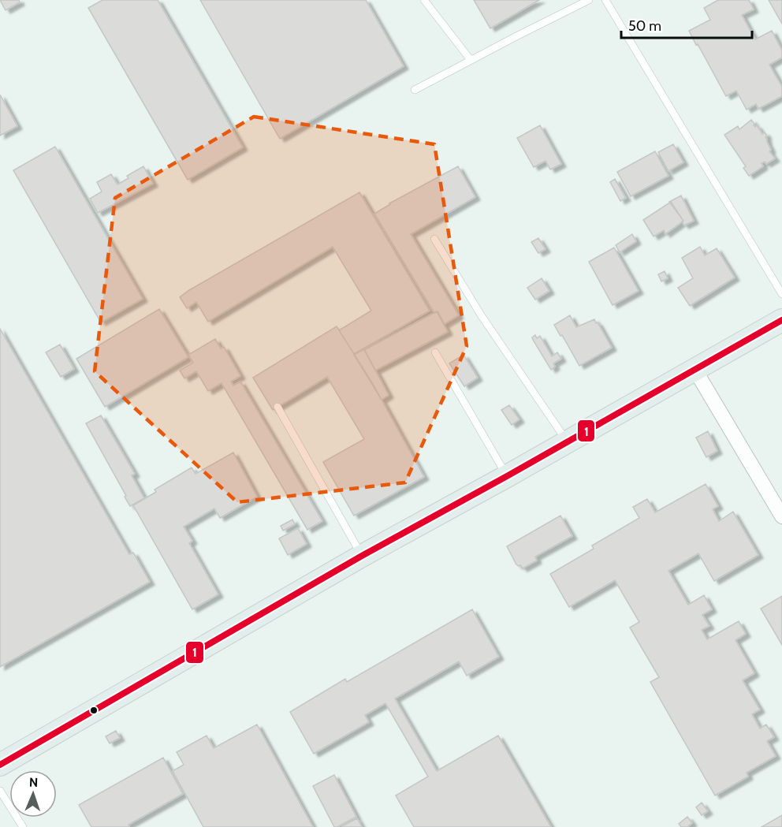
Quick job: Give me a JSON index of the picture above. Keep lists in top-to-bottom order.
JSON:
{
  "lines": ["transit line 1"],
  "scale_bar": "50 m",
  "north": "top"
}
